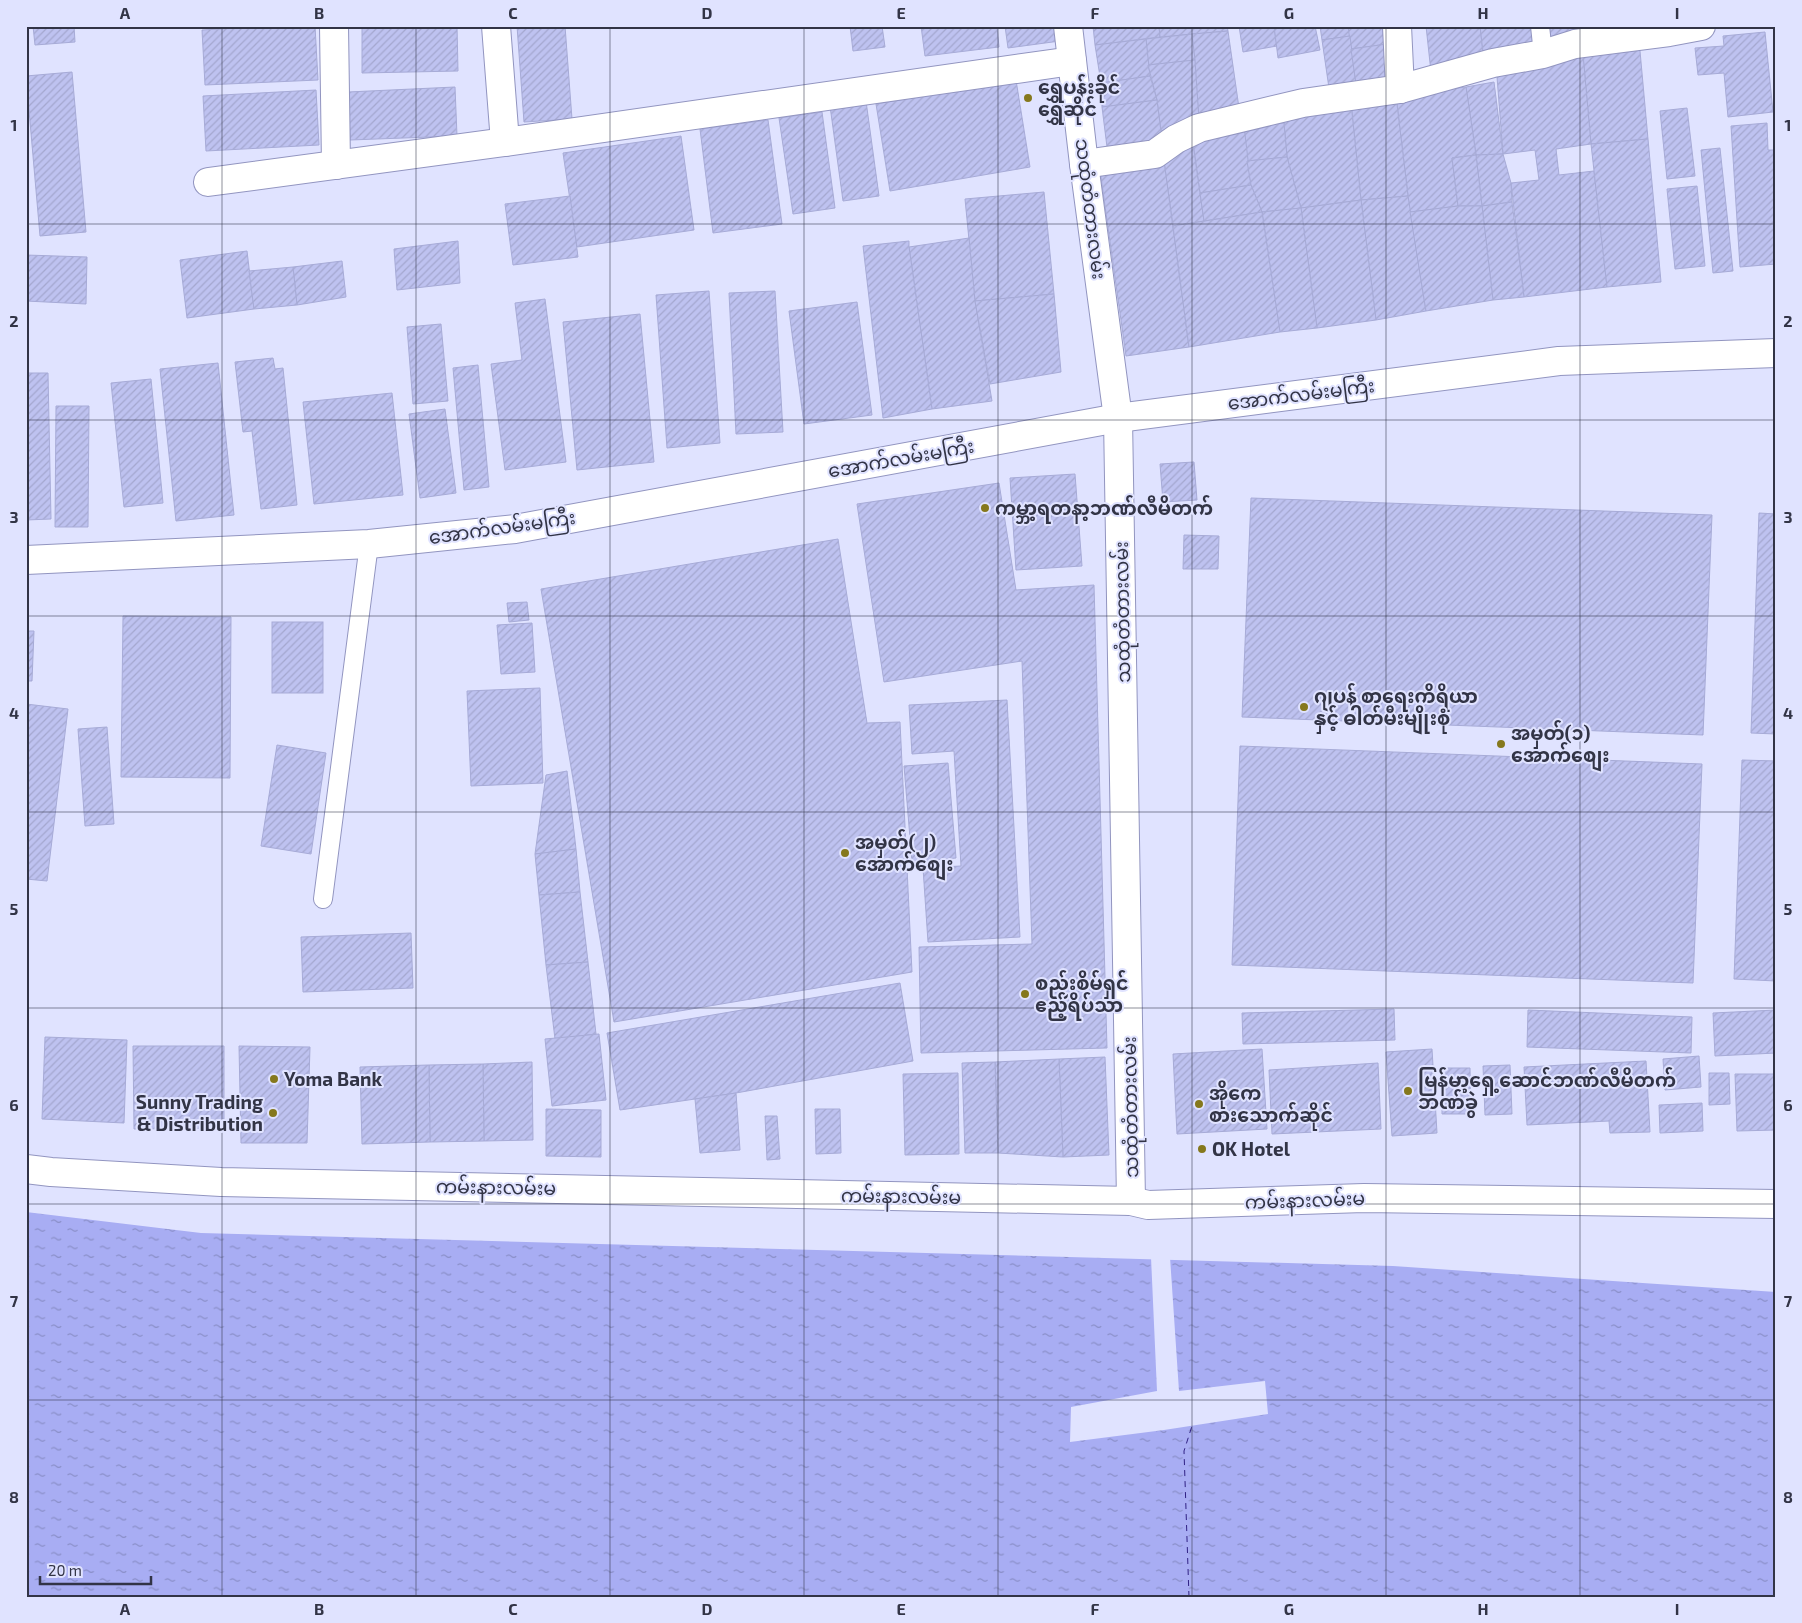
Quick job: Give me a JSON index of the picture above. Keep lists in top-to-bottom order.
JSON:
{
  "streets": {
    "main road": ["သထုံတံတားလမ်း", "အောက်လမ်းမကြီး", "ကမ်းနားလမ်းမ"]
  },
  "crossings": [
    ["သထုံတံတားလမ်း", "အောက်လမ်းမကြီး"],
    ["သထုံတံတားလမ်း", "ကမ်းနားလမ်းမ"]
  ],
  "places": [
    "ရွှေပန်းခိုင် ရွှေဆိုင်",
    "ကမ္ဘာ့ရတနာ့ဘဏ်လီမိတက်",
    "ဂျပန် စာရေးကိရိယာ နှင့် ဓါတ်မီးမျိုးစုံ",
    "အမှတ်(၁) အောက်စျေး",
    "အမှတ်(၂) အောက်စျေး",
    "စည်းစိမ်ရှင် ဧည့်ရိပ်သာ",
    "Yoma Bank",
    "မြန်မာ့ရှေ့ဆောင်ဘဏ်လီမိတက် ဘဏ်ခွဲ",
    "အိုကေ စားသောက်ဆိုင်",
    "Sunny Trading & Distribution",
    "OK Hotel"
  ],
  "scale_bar": "20 m",
  "grid": {
    "columns": [
      "A",
      "B",
      "C",
      "D",
      "E",
      "F",
      "G",
      "H",
      "I"
    ],
    "rows": [
      "1",
      "2",
      "3",
      "4",
      "5",
      "6",
      "7",
      "8"
    ]
  }
}
